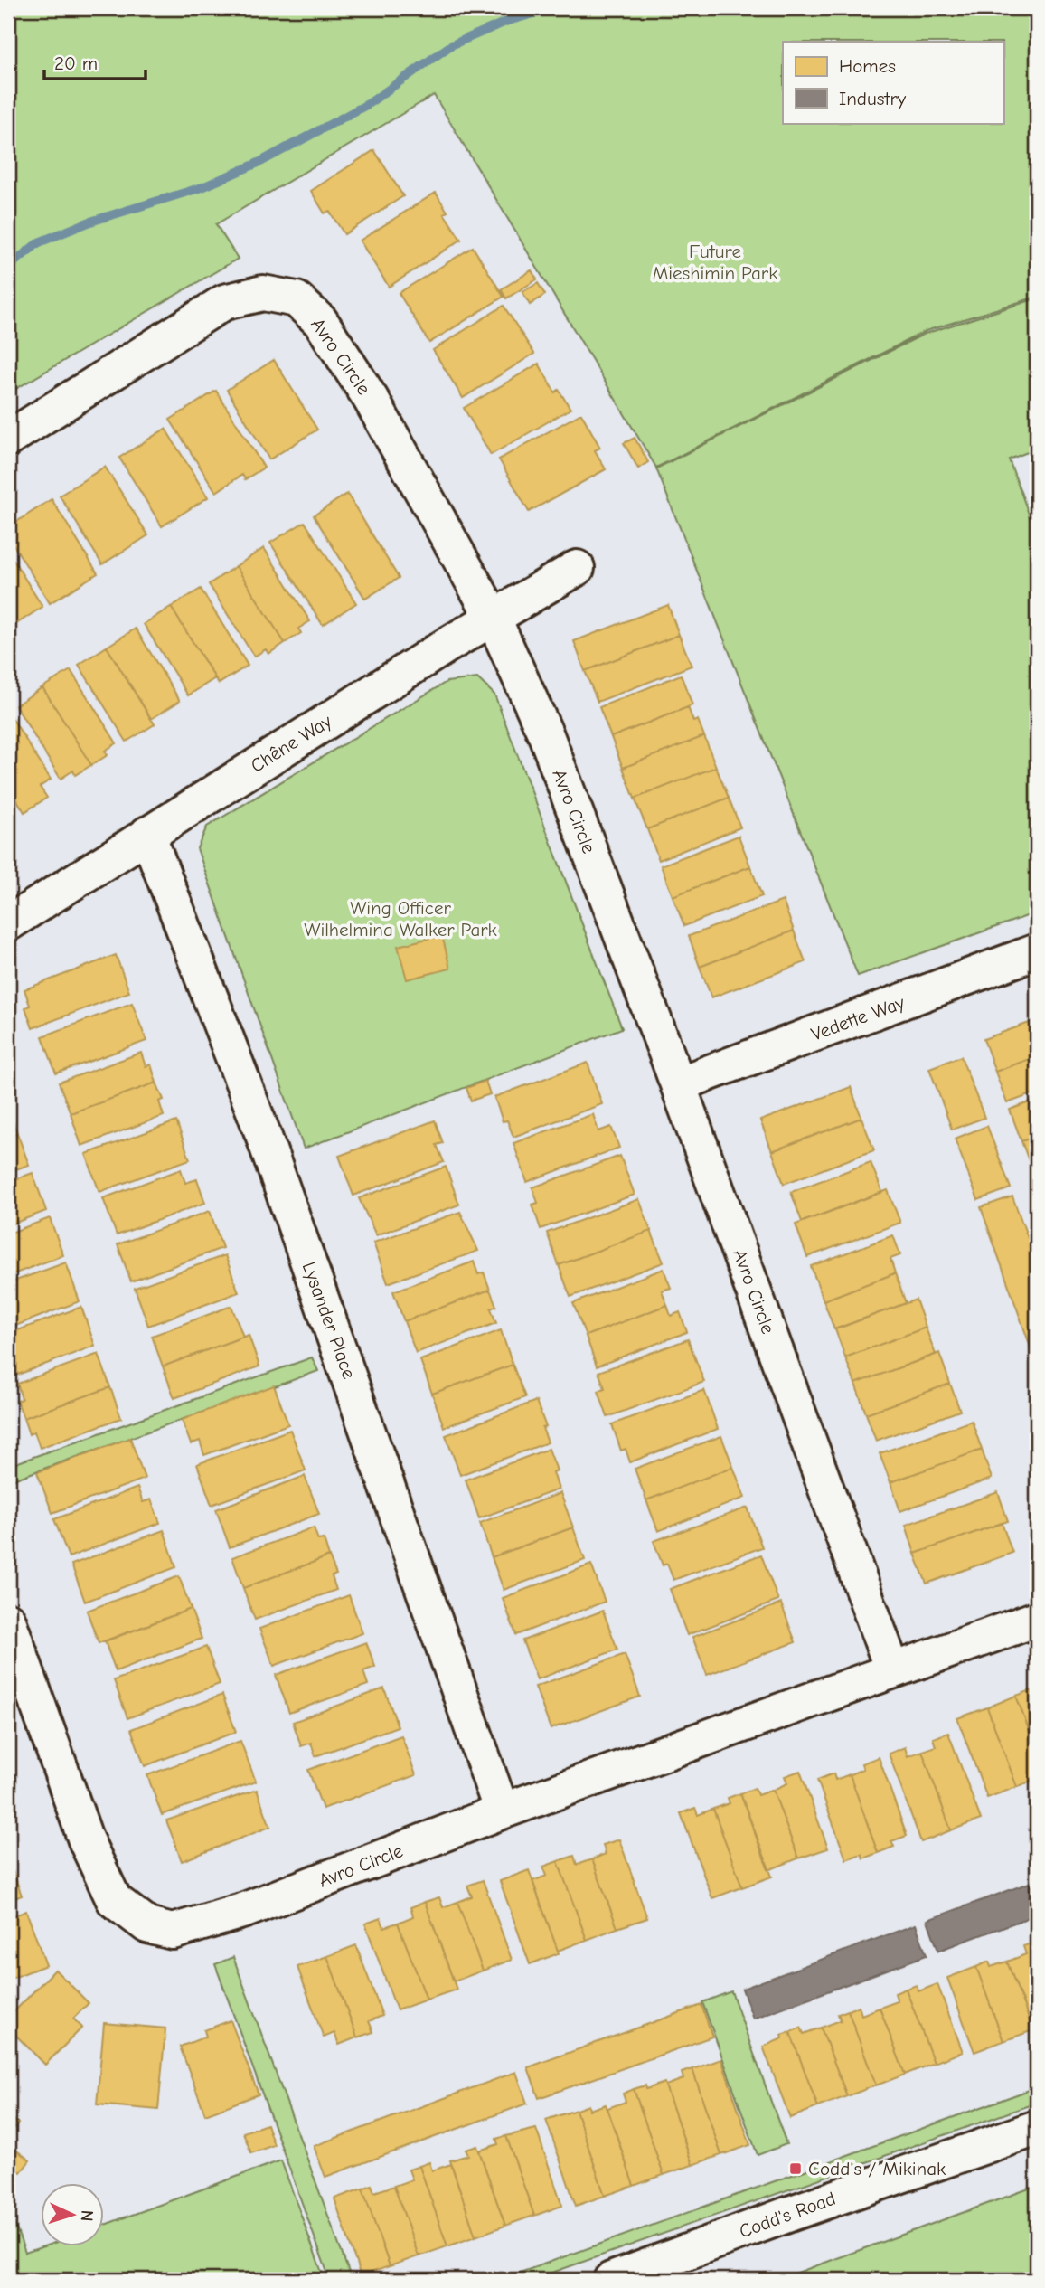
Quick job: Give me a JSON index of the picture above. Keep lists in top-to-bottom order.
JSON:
{
  "streets": {
    "street": [
      "Avro Circle",
      "Chêne Way",
      "Vedette Way",
      "Lysander Place",
      "Codd's Road"
    ]
  },
  "crossings": [
    ["Avro Circle", "Chêne Way"],
    ["Avro Circle", "Vedette Way"],
    ["Avro Circle", "Lysander Place"],
    ["Chêne Way", "Lysander Place"]
  ],
  "parks": ["Future Mieshimin Park", "Wing Officer Wilhelmina Walker Park"],
  "places": {
    "transit": ["Codd's / Mikinak"]
  },
  "legend": ["Homes", "Industry"],
  "scale_bar": "20 m",
  "north": "right"
}
